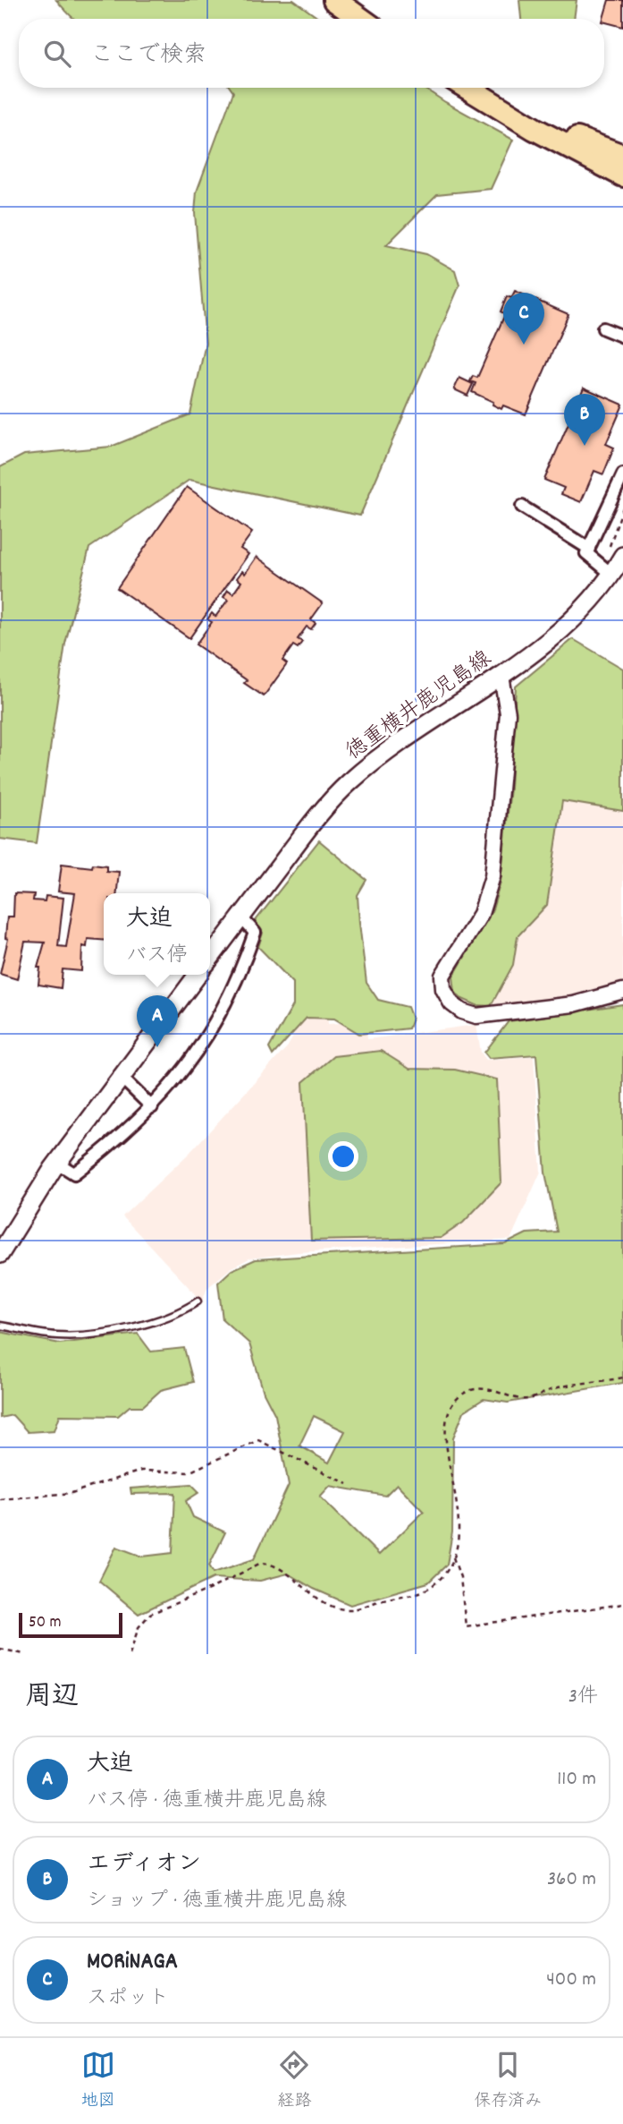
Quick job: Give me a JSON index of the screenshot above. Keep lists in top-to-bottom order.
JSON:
{
  "streets": {
    "main road": ["徳重横井鹿児島線"]
  },
  "scale_bar": "50 m",
  "page": {
    "search": "ここで検索",
    "pins": ["C", "B", "A"],
    "popup": ["大迫", "バス停"],
    "scale": "50 m",
    "heading": ["周辺", "3件"],
    "list": [
      {
        "mark": "A",
        "name": "大迫",
        "note": "バス停 · 徳重横井鹿児島線",
        "value": "110 m"
      },
      {
        "mark": "B",
        "name": "エディオン",
        "note": "ショップ · 徳重横井鹿児島線",
        "value": "360 m"
      },
      {
        "mark": "C",
        "name": "MORiNAGA",
        "note": "スポット",
        "value": "400 m"
      }
    ],
    "nav": ["地図", "経路", "保存済み"]
  }
}
